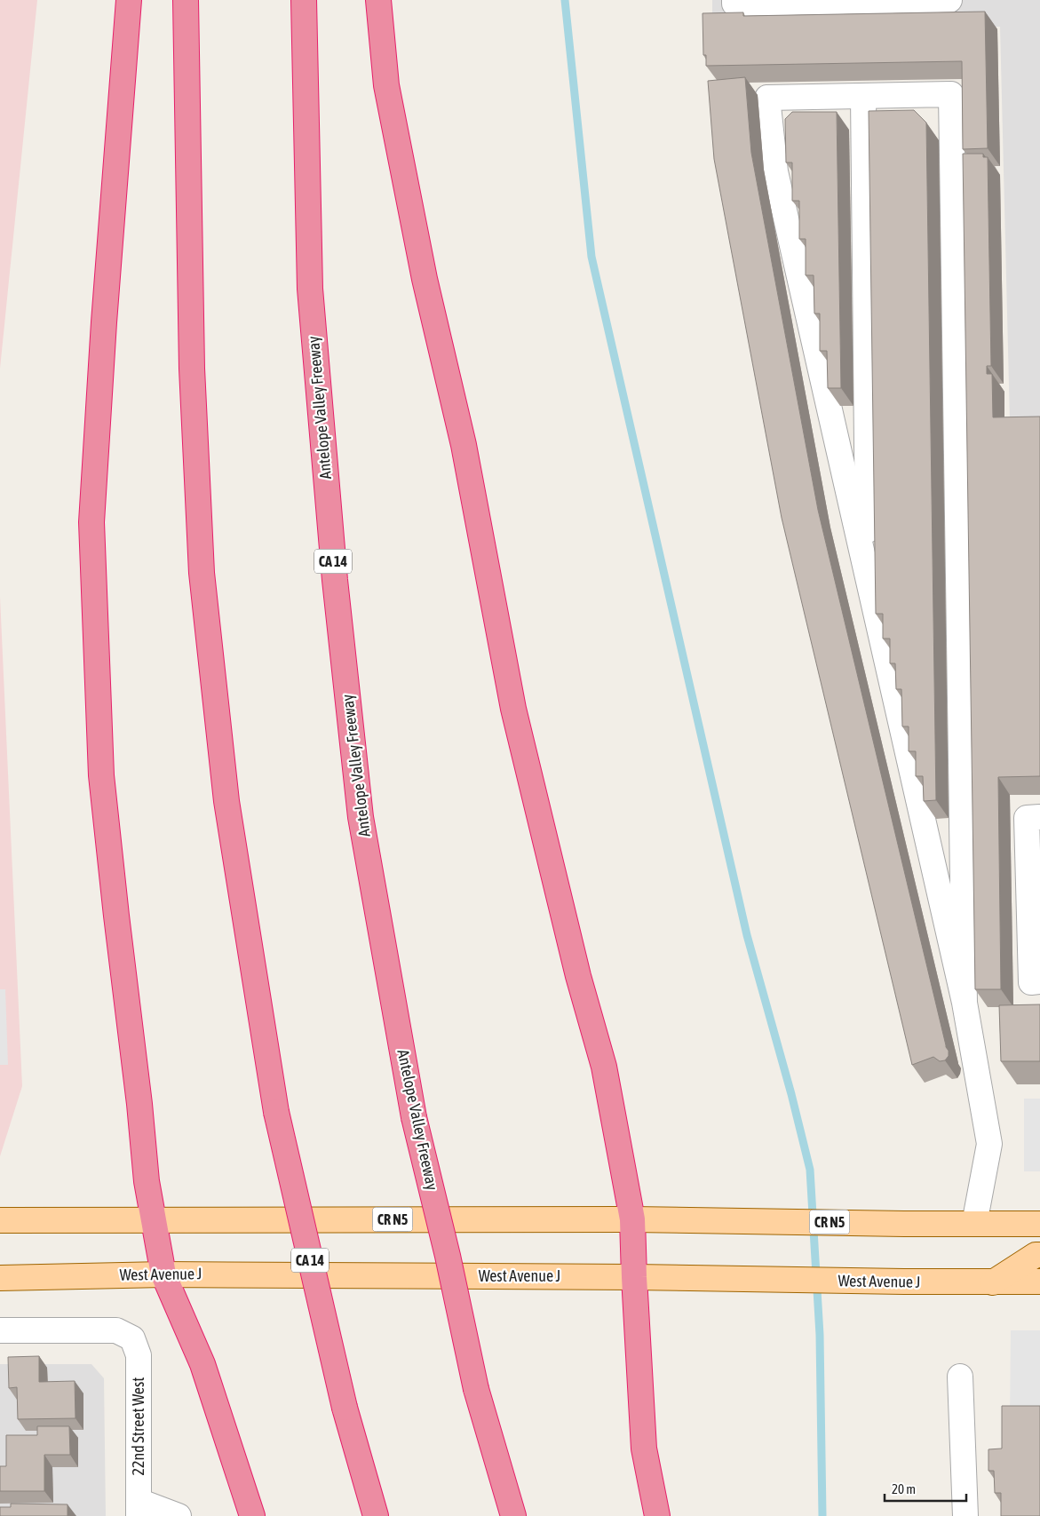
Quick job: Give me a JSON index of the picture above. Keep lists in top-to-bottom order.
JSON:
{
  "streets": {
    "highway": ["Antelope Valley Freeway", "CA 14"],
    "main road": ["CR N5", "West Avenue J"],
    "street": ["22nd Street West"]
  },
  "scale_bar": "20 m"
}
